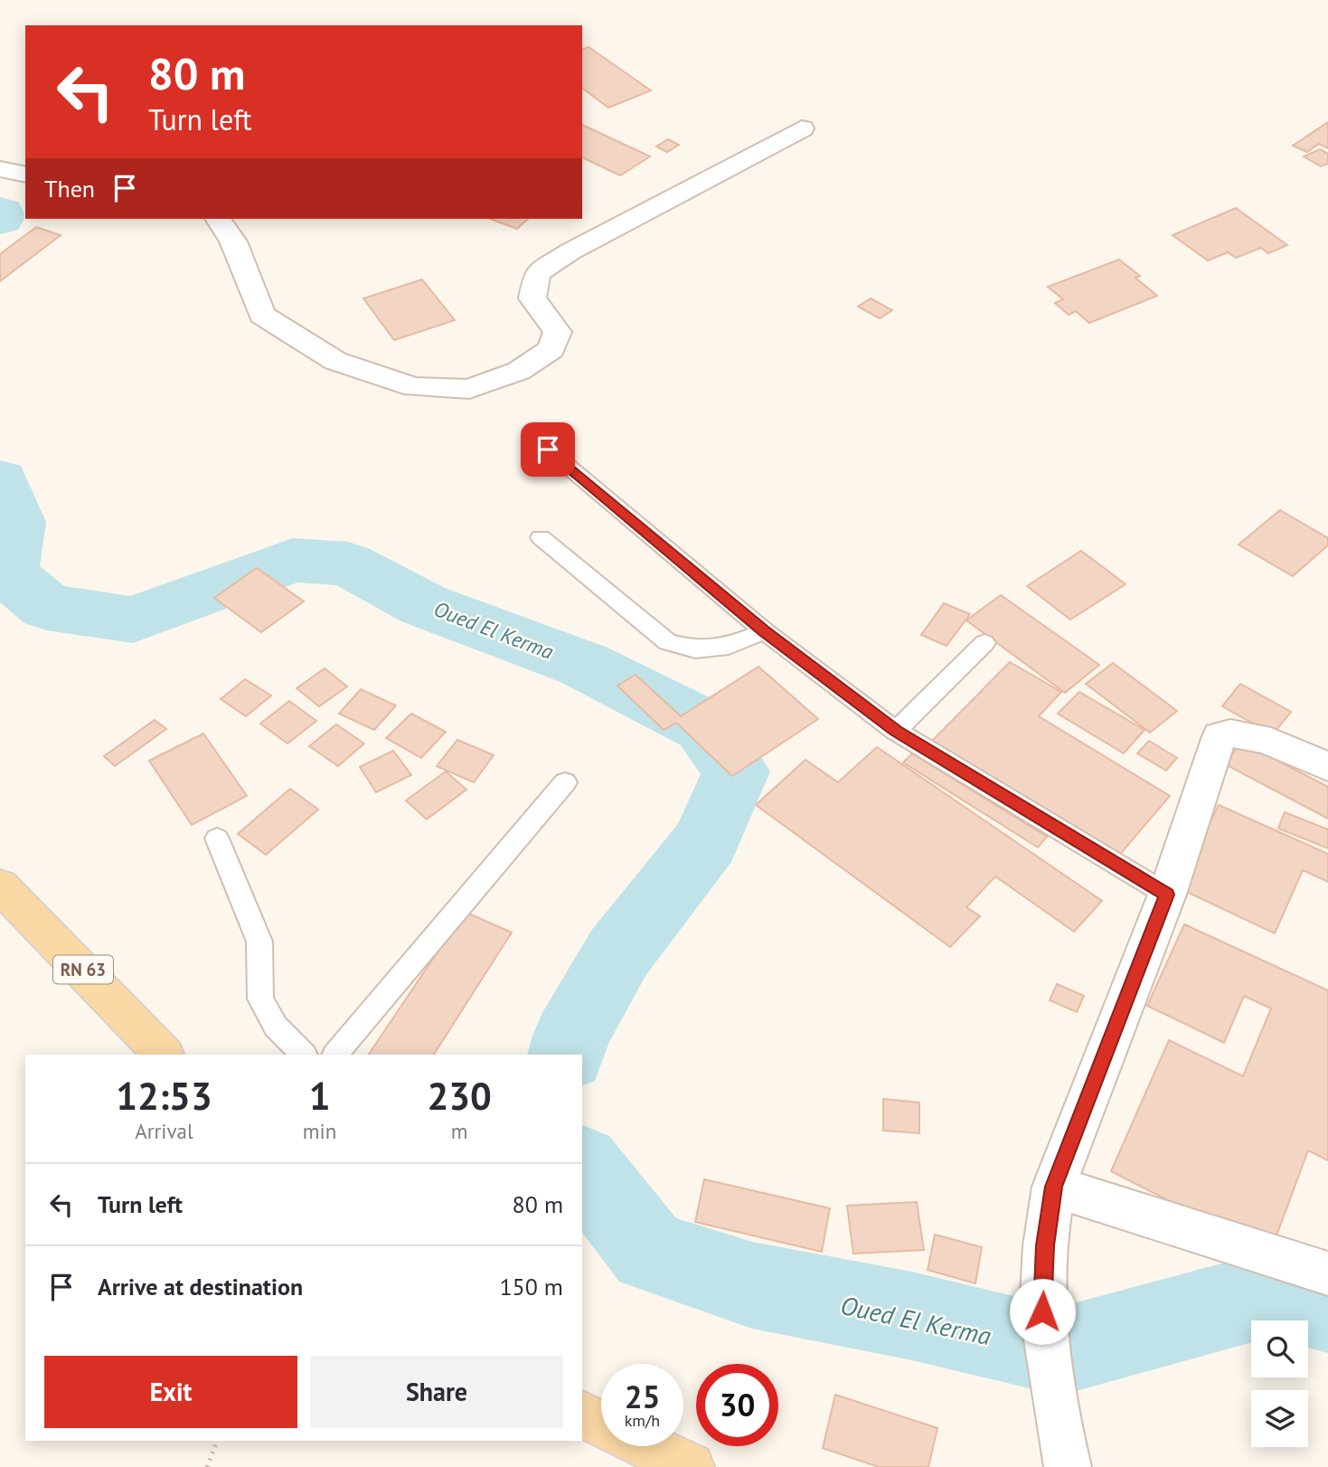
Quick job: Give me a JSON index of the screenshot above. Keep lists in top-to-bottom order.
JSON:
{
  "streets": {
    "main road": ["RN 63"]
  },
  "water": ["Oued El Kerma"],
  "page": {
    "turn": ["80 m", "Turn left"],
    "then": "Then",
    "eta": [
      "12:53",
      "Arrival",
      "1",
      "min",
      "230",
      "m"
    ],
    "list": [
      {
        "name": "Turn left",
        "value": "80 m"
      },
      {
        "name": "Arrive at destination",
        "value": "150 m"
      }
    ],
    "buttons": ["Exit", "Share"],
    "speed": "25 km/h",
    "limit": "30"
  }
}
